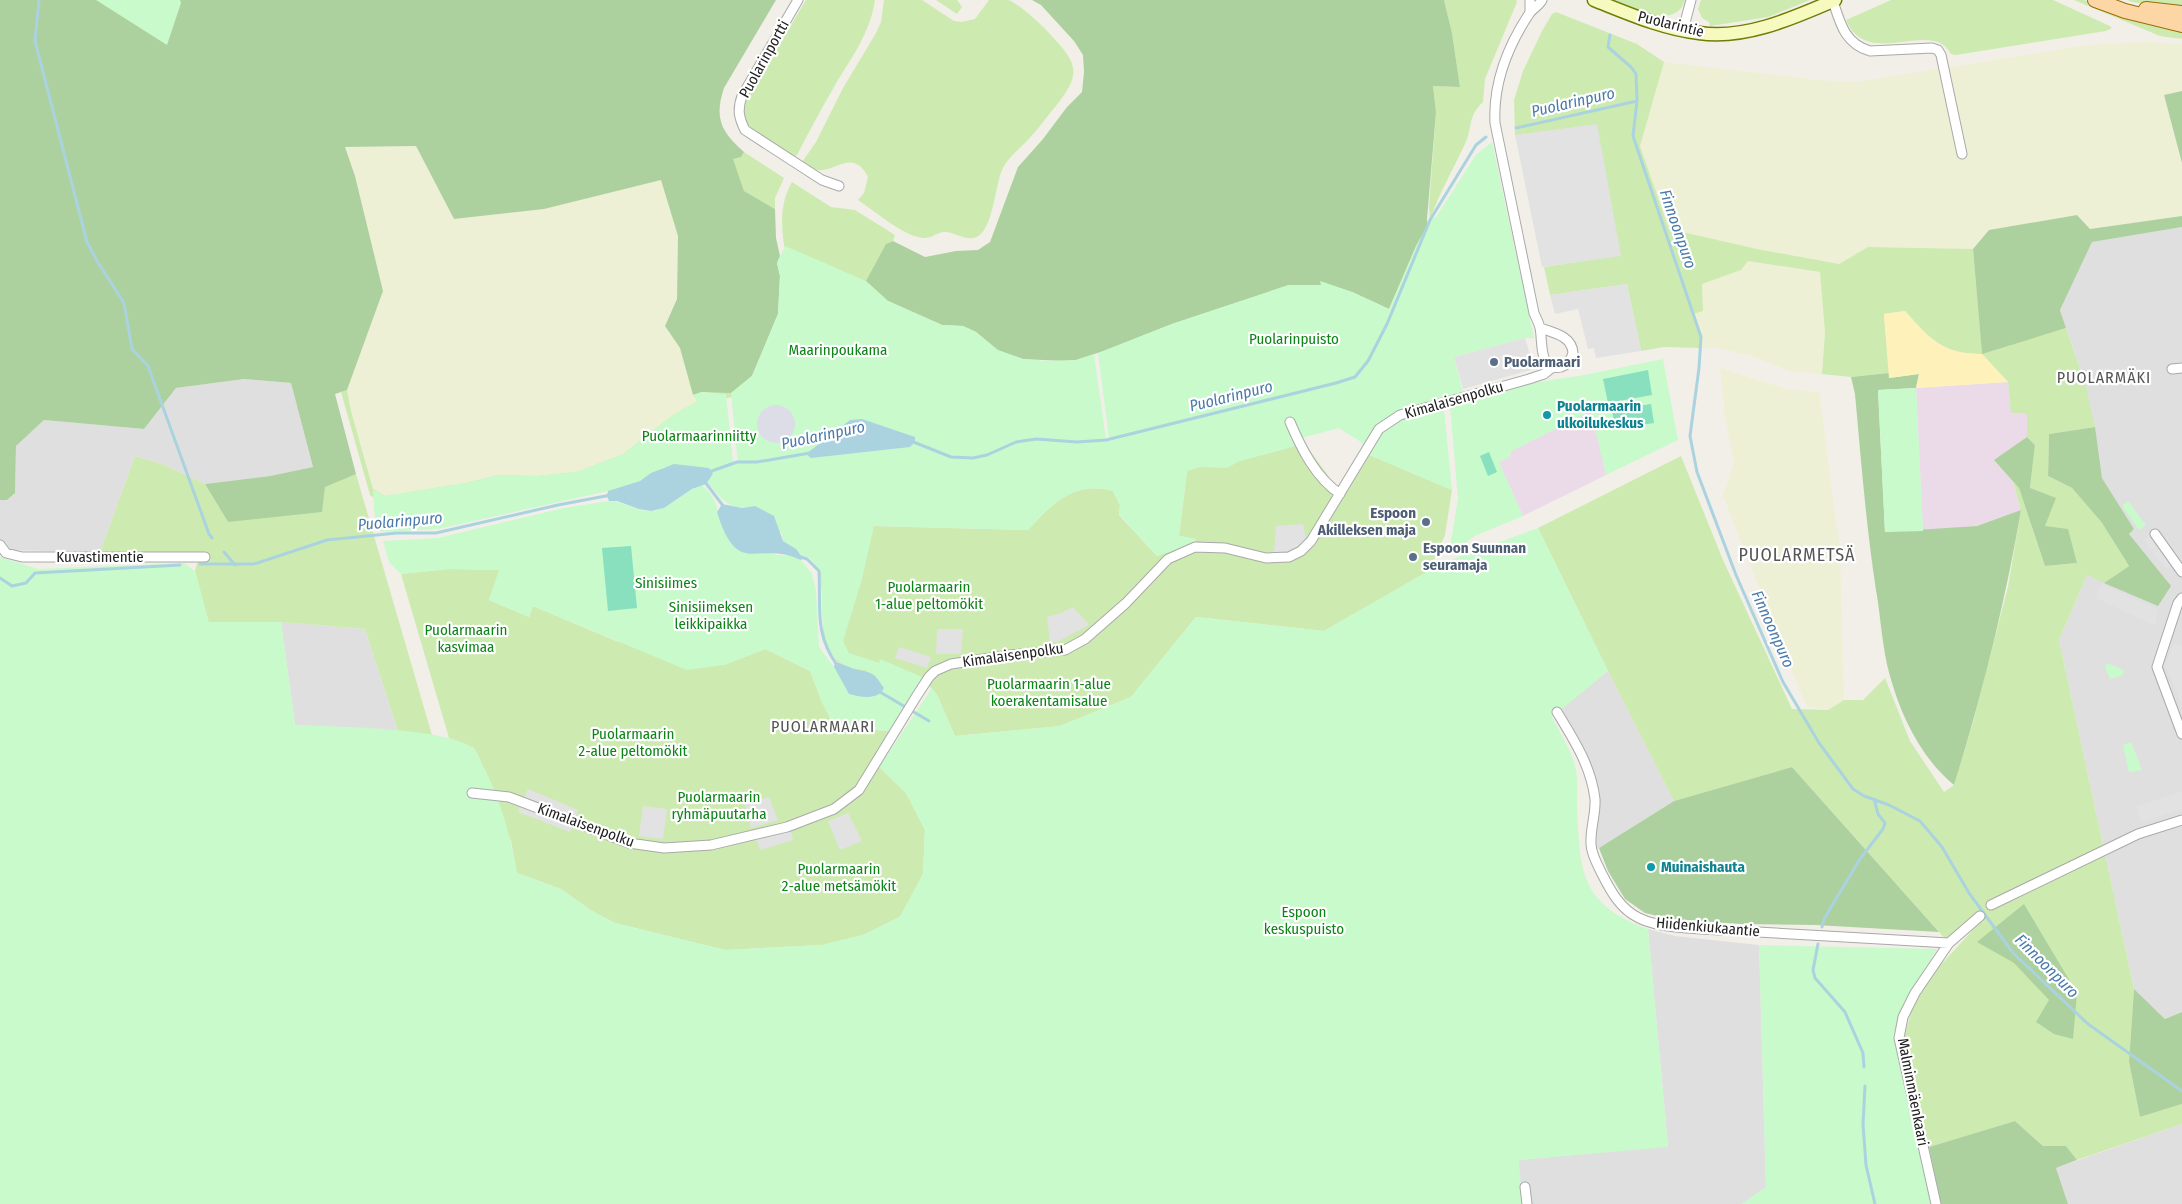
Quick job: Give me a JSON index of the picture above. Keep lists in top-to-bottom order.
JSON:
{
  "streets": {
    "main road": ["Puolarintie"],
    "street": [
      "Puolarinportti",
      "Kimalaisenpolku",
      "Kuvastimentie",
      "Hiidenkiukaantie",
      "Malminmäenkaari"
    ]
  },
  "crossings": [
    ["Hiidenkiukaantie", "Malminmäenkaari"]
  ],
  "districts": ["PUOLARMÄKI", "PUOLARMETSÄ", "PUOLARMAARI"],
  "water": ["Puolarinpuro", "Finnoonpuro"],
  "parks": [
    "Puolarinpuisto",
    "Maarinpoukama",
    "Puolarmaarinniitty",
    "Sinisiimes",
    "Puolarmaarin 1-alue peltomökit",
    "Sinisiimeksen leikkipaikka",
    "Puolarmaarin kasvimaa",
    "Puolarmaarin 1-alue koerakentamisalue",
    "Puolarmaarin 2-alue peltomökit",
    "Puolarmaarin ryhmäpuutarha",
    "Puolarmaarin 2-alue metsämökit",
    "Espoon keskuspuisto"
  ],
  "places": [
    "Puolarmaari",
    "Puolarmaarin ulkoilukeskus",
    "Espoon Akilleksen maja",
    "Espoon Suunnan seuramaja",
    "Muinaishauta"
  ]
}
